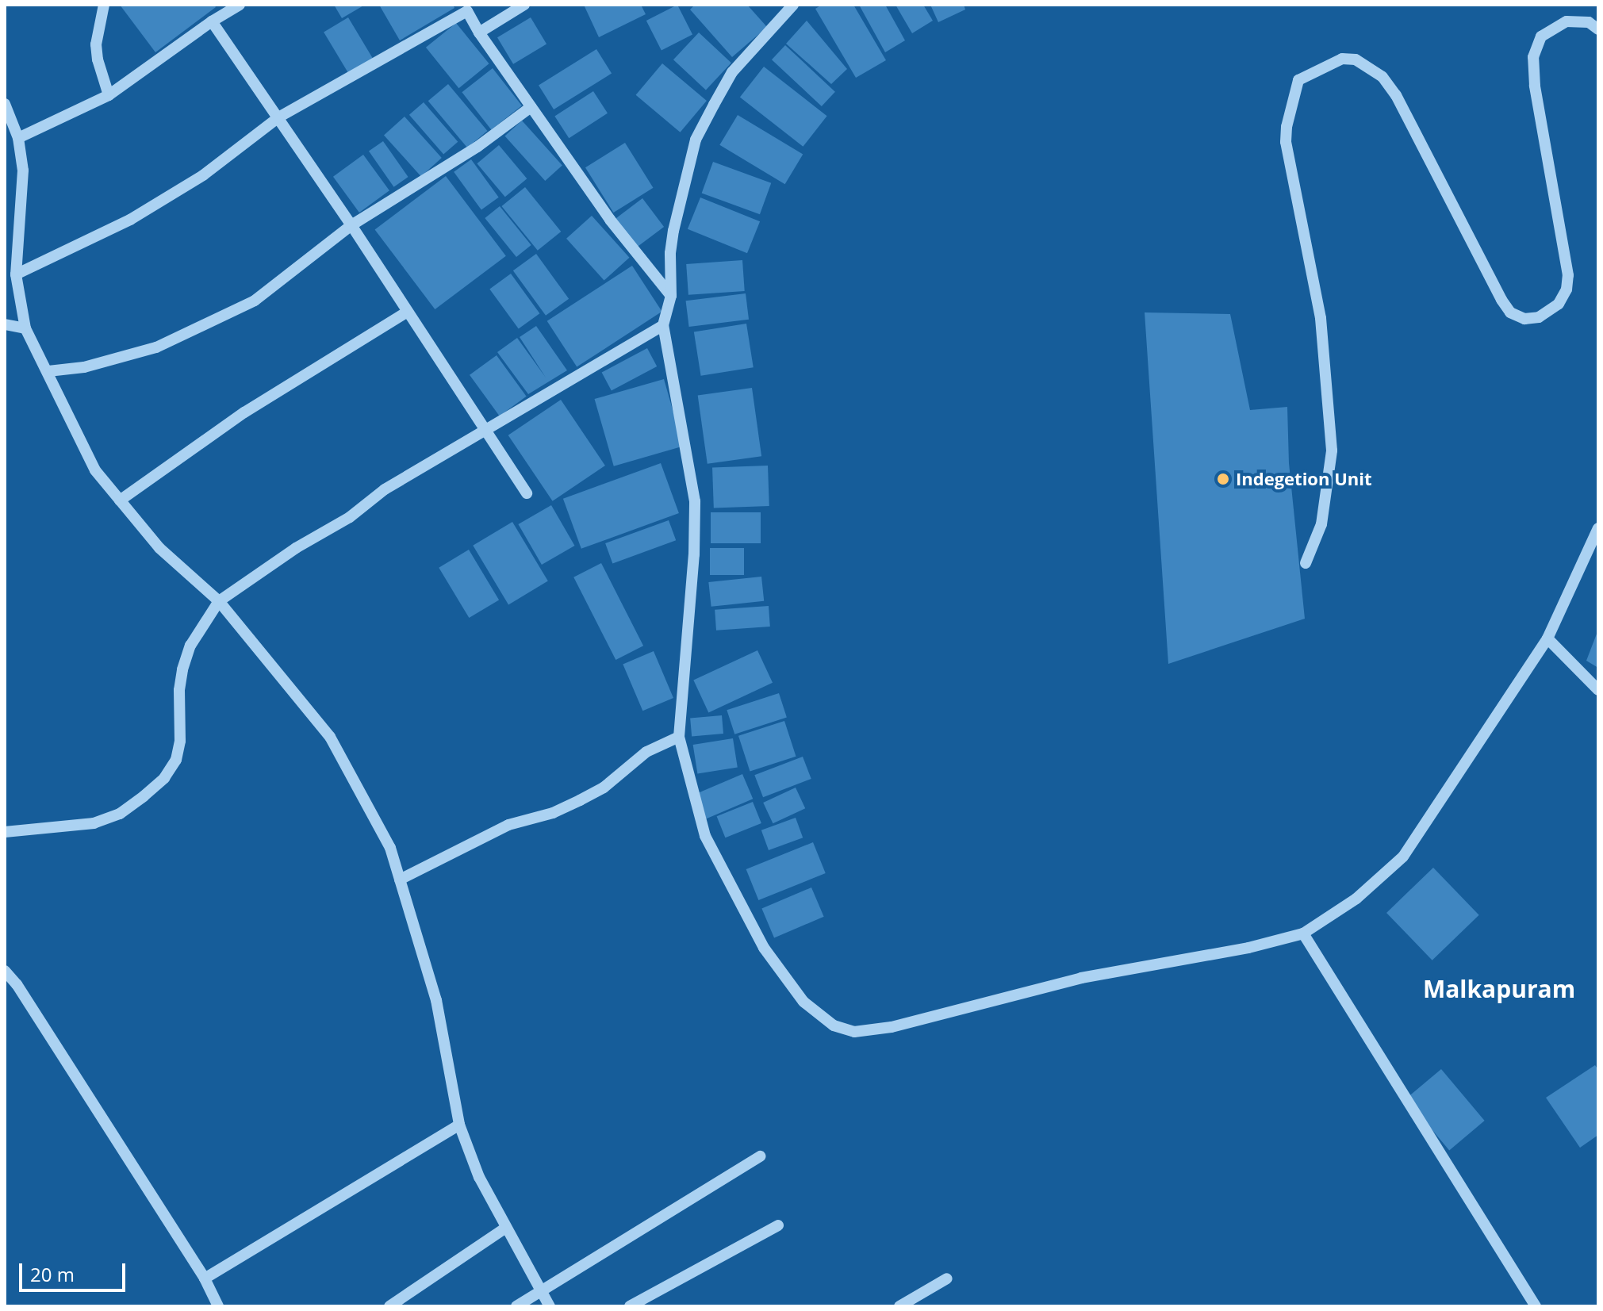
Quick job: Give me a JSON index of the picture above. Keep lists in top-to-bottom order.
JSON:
{
  "districts": ["Malkapuram"],
  "places": ["Indegetion Unit"],
  "scale_bar": "20 m"
}
